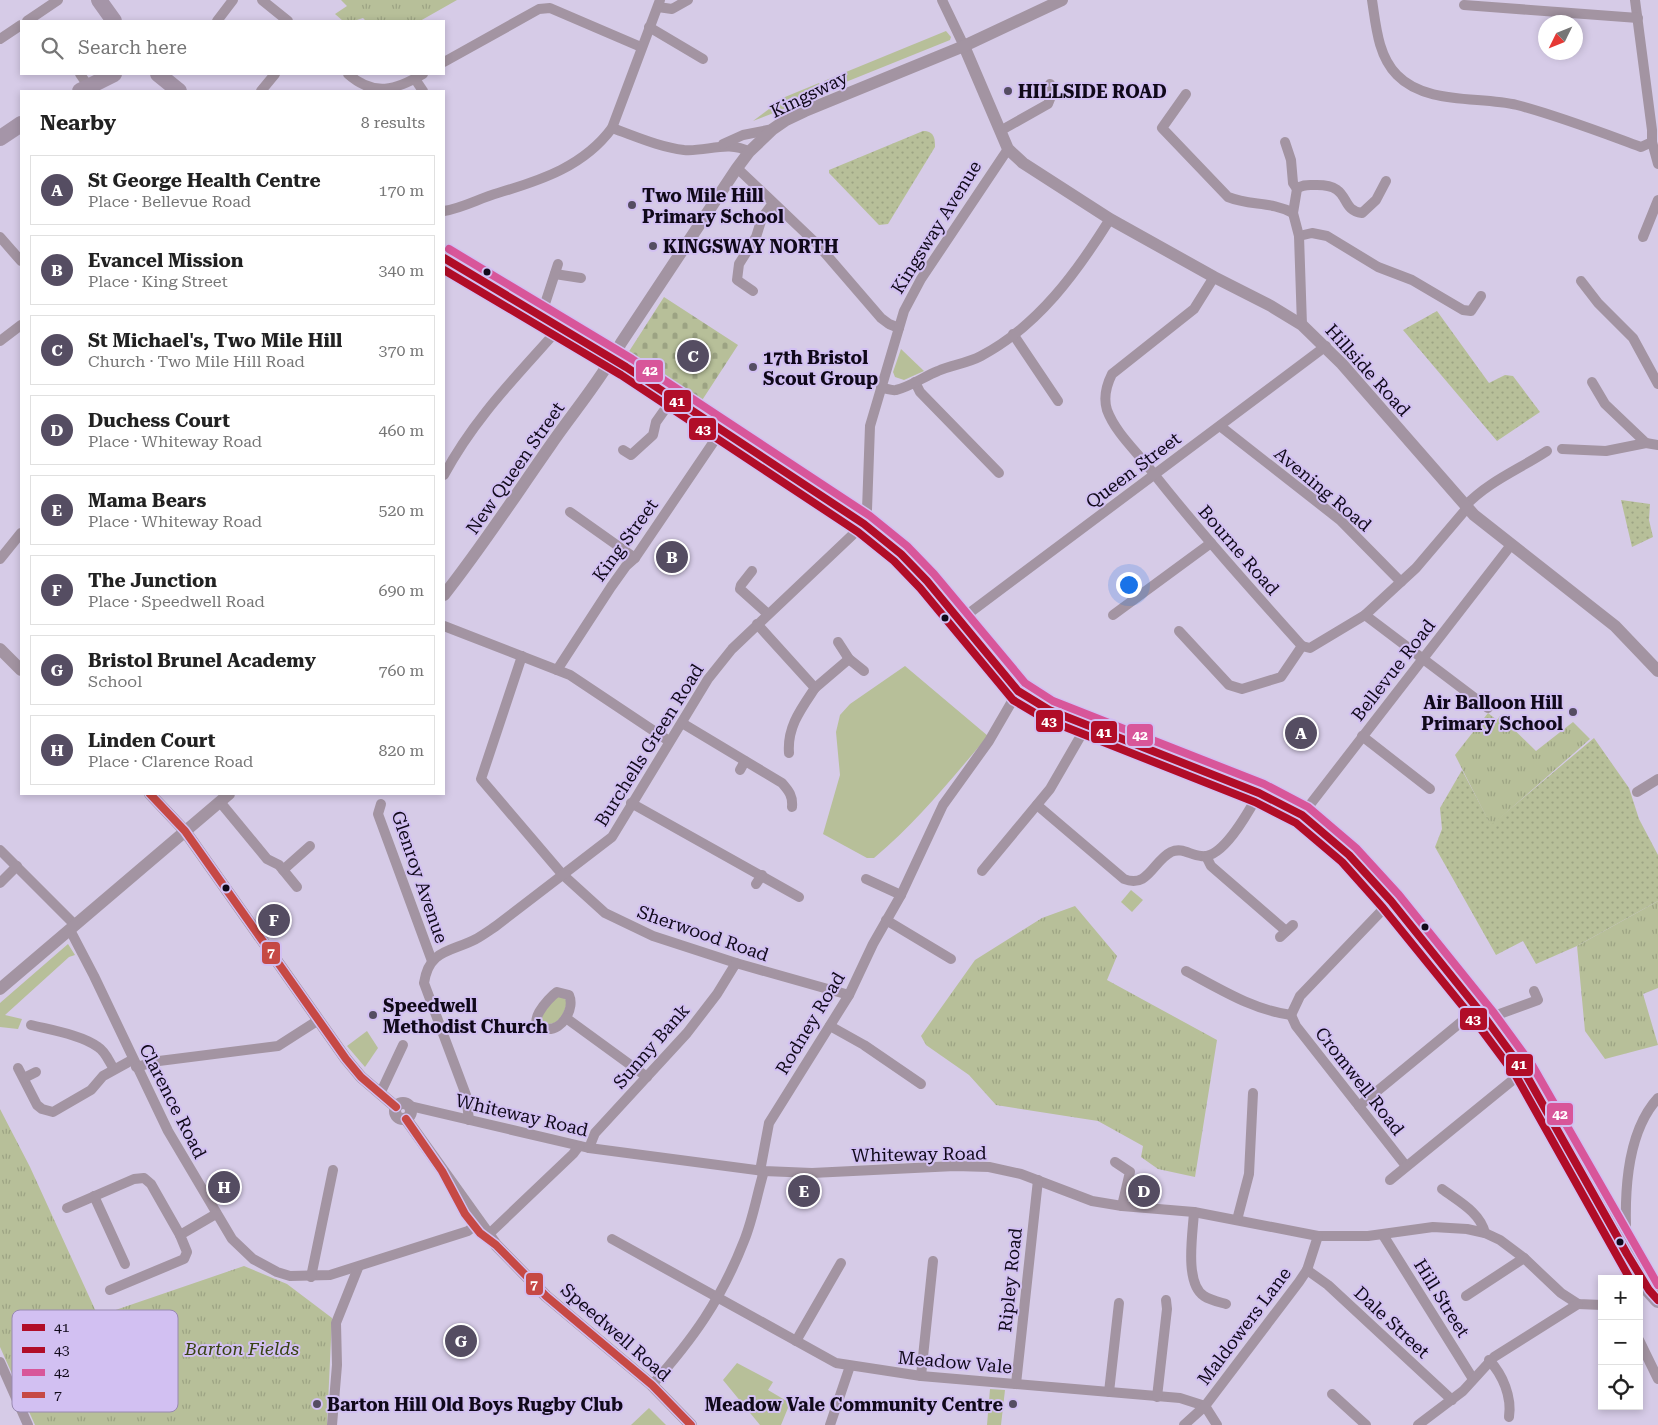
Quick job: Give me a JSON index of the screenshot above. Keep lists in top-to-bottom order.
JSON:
{
  "streets": {
    "street": [
      "Kingsway",
      "Kingsway Avenue",
      "Hillside Road",
      "New Queen Street",
      "Queen Street",
      "Avening Road",
      "King Street",
      "Bourne Road",
      "Bellevue Road",
      "Burchells Green Road",
      "Glenroy Avenue",
      "Sherwood Road",
      "Rodney Road",
      "Sunny Bank",
      "Cromwell Road",
      "Clarence Road",
      "Whiteway Road",
      "Ripley Road",
      "Hill Street",
      "Dale Street",
      "Maldowers Lane",
      "Speedwell Road",
      "Meadow Vale"
    ]
  },
  "crossings": [
    ["Kingsway", "New Queen Street"],
    ["Kingsway Avenue", "Hillside Road"],
    ["Kingsway Avenue", "Burchells Green Road"],
    ["Hillside Road", "Queen Street"],
    ["Hillside Road", "Bourne Road"],
    ["Hillside Road", "Bellevue Road"],
    ["Queen Street", "Avening Road"],
    ["Queen Street", "Bourne Road"],
    ["Burchells Green Road", "Glenroy Avenue"],
    ["Burchells Green Road", "Sherwood Road"],
    ["Sherwood Road", "Rodney Road"],
    ["Sherwood Road", "Sunny Bank"],
    ["Rodney Road", "Whiteway Road"],
    ["Rodney Road", "Speedwell Road"],
    ["Rodney Road", "Meadow Vale"],
    ["Sunny Bank", "Whiteway Road"],
    ["Sunny Bank", "Speedwell Road"],
    ["Clarence Road", "Speedwell Road"],
    ["Whiteway Road", "Ripley Road"],
    ["Whiteway Road", "Hill Street"],
    ["Whiteway Road", "Maldowers Lane"],
    ["Whiteway Road", "Speedwell Road"],
    ["Ripley Road", "Meadow Vale"],
    ["Dale Street", "Maldowers Lane"],
    ["Maldowers Lane", "Meadow Vale"]
  ],
  "parks": ["Barton Fields"],
  "places": [
    "HILLSIDE ROAD",
    "Two Mile Hill Primary School",
    "KINGSWAY NORTH",
    "17th Bristol Scout Group",
    "Air Balloon Hill Primary School",
    "Speedwell Methodist Church",
    "Barton Hill Old Boys Rugby Club",
    "Meadow Vale Community Centre"
  ],
  "lines": [
    "transit line 42",
    "transit line 41",
    "transit line 43",
    "transit line 7"
  ],
  "legend": [
    "41",
    "43",
    "42",
    "7"
  ],
  "north": "bottom left",
  "page": {
    "search": "Search here",
    "heading": ["Nearby", "8 results"],
    "list": [
      {
        "mark": "A",
        "name": "St George Health Centre",
        "note": "Place · Bellevue Road",
        "value": "170 m"
      },
      {
        "mark": "B",
        "name": "Evancel Mission",
        "note": "Place · King Street",
        "value": "340 m"
      },
      {
        "mark": "C",
        "name": "St Michael's, Two Mile Hill",
        "note": "Church · Two Mile Hill Road",
        "value": "370 m"
      },
      {
        "mark": "D",
        "name": "Duchess Court",
        "note": "Place · Whiteway Road",
        "value": "460 m"
      },
      {
        "mark": "E",
        "name": "Mama Bears",
        "note": "Place · Whiteway Road",
        "value": "520 m"
      },
      {
        "mark": "F",
        "name": "The Junction",
        "note": "Place · Speedwell Road",
        "value": "690 m"
      },
      {
        "mark": "G",
        "name": "Bristol Brunel Academy",
        "note": "School",
        "value": "760 m"
      },
      {
        "mark": "H",
        "name": "Linden Court",
        "note": "Place · Clarence Road",
        "value": "820 m"
      }
    ],
    "pins": [
      "C",
      "B",
      "A",
      "F",
      "H",
      "D",
      "E",
      "G"
    ],
    "map_buttons": ["+", "−"]
  }
}
